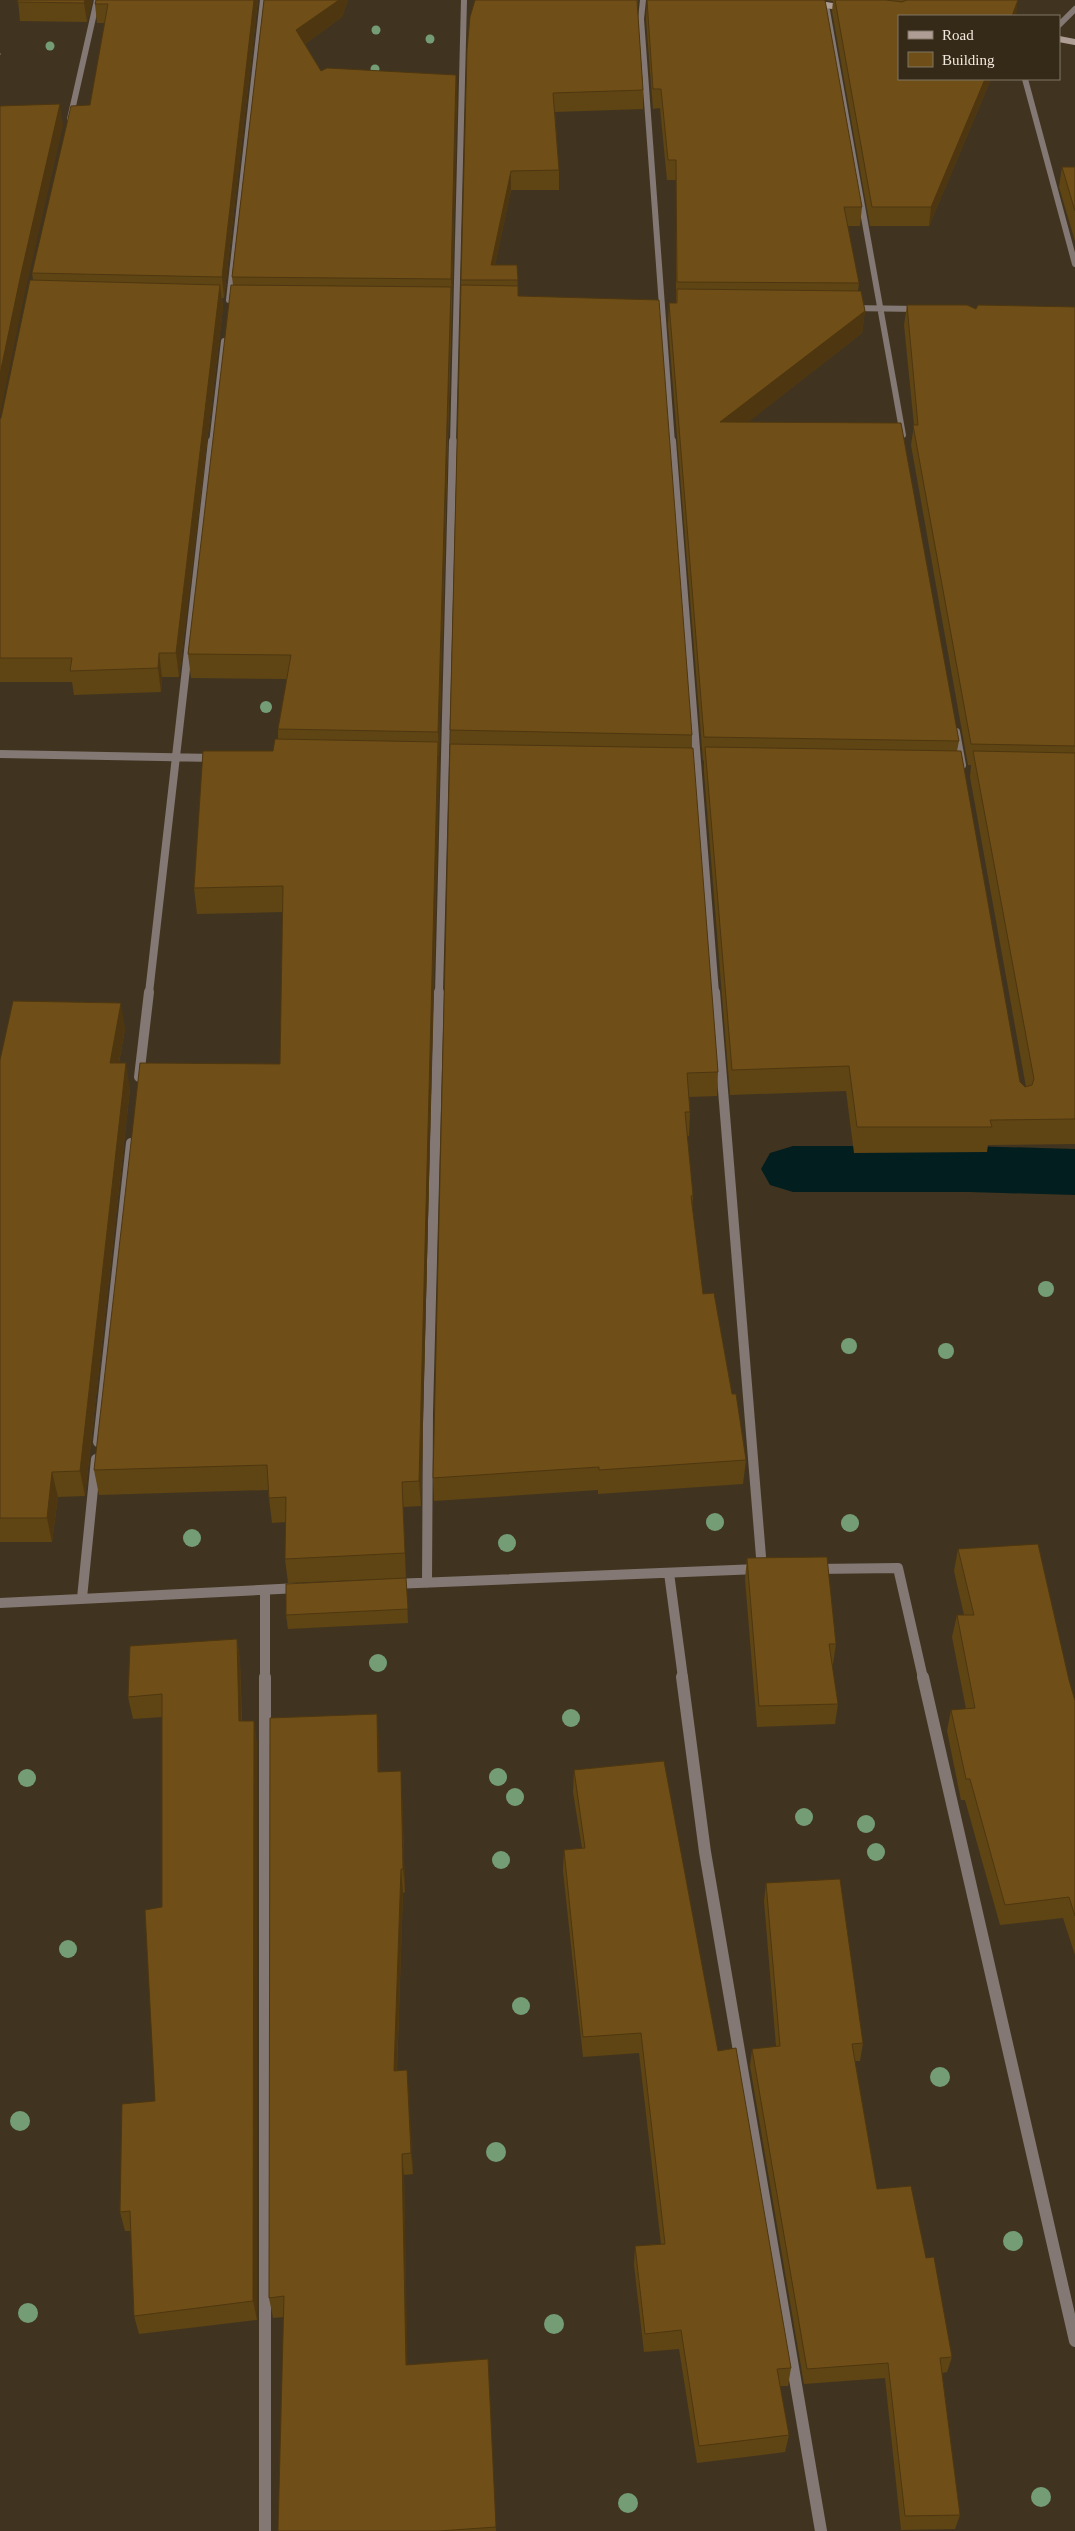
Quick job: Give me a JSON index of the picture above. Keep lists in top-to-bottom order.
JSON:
{
  "legend": ["Road", "Building"]
}
